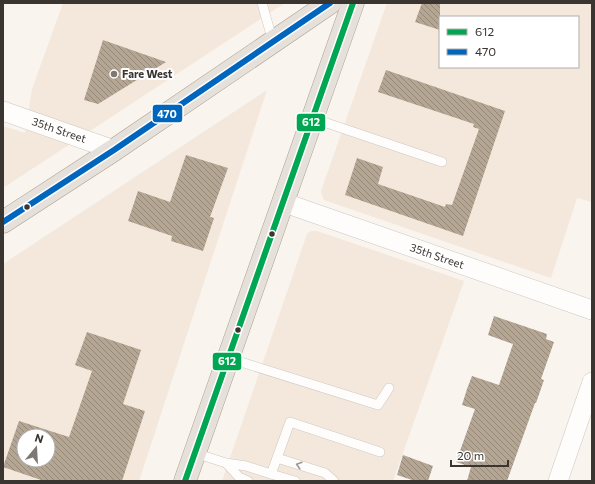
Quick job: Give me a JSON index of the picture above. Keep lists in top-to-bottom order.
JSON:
{
  "streets": {
    "street": ["35th Street"]
  },
  "places": ["Fare West"],
  "lines": ["transit line 612", "transit line 470"],
  "legend": ["612", "470"],
  "scale_bar": "20 m",
  "north": "top"
}
